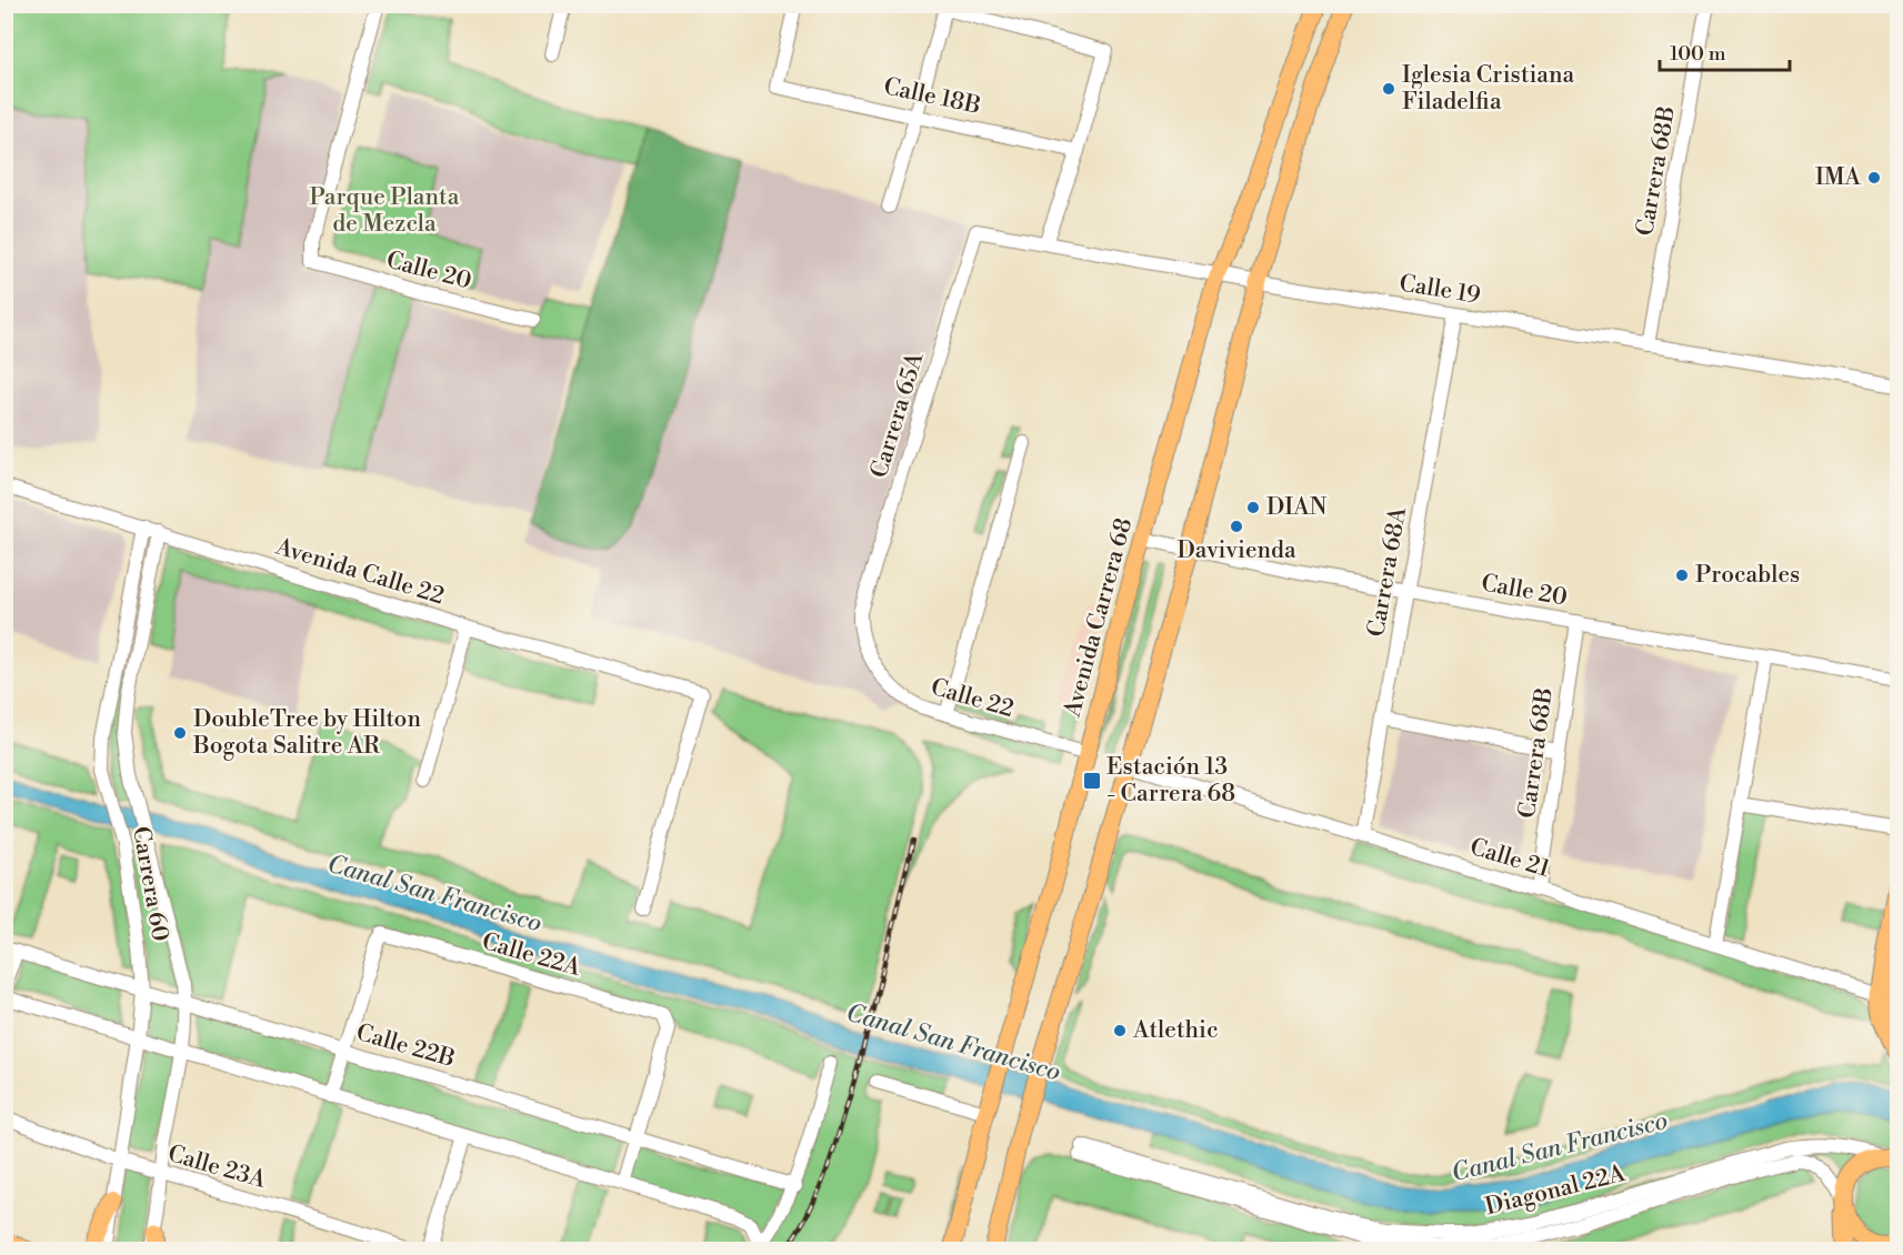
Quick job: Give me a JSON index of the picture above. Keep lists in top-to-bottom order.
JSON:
{
  "streets": {
    "main road": ["Avenida Carrera 68"],
    "street": [
      "Calle 18B",
      "Carrera 68B",
      "Calle 20",
      "Calle 19",
      "Carrera 65A",
      "Avenida Calle 22",
      "Carrera 68A",
      "Calle 22",
      "Calle 21",
      "Carrera 60",
      "Calle 22A",
      "Calle 22B",
      "Calle 23A",
      "Diagonal 22A"
    ]
  },
  "crossings": [
    ["Carrera 68B", "Calle 20"],
    ["Carrera 68B", "Calle 19"],
    ["Carrera 68B", "Calle 21"],
    ["Calle 20", "Carrera 68A"],
    ["Calle 20", "Avenida Carrera 68"],
    ["Calle 19", "Carrera 65A"],
    ["Calle 19", "Carrera 68A"],
    ["Calle 19", "Avenida Carrera 68"],
    ["Carrera 65A", "Calle 22"],
    ["Avenida Calle 22", "Carrera 60"],
    ["Carrera 68A", "Calle 21"],
    ["Avenida Carrera 68", "Calle 22"],
    ["Carrera 60", "Calle 22B"],
    ["Carrera 60", "Calle 23A"],
    ["Calle 22A", "Calle 22B"]
  ],
  "water": ["Canal San Francisco"],
  "parks": ["Parque Planta de Mezcla"],
  "places": {
    "other": [
      "Iglesia Cristiana Filadelfia",
      "IMA",
      "DIAN",
      "Davivienda",
      "Procables",
      "DoubleTree by Hilton Bogota Salitre AR",
      "Atlethic"
    ],
    "transit": ["Estación 13 - Carrera 68"]
  },
  "scale_bar": "100 m"
}
